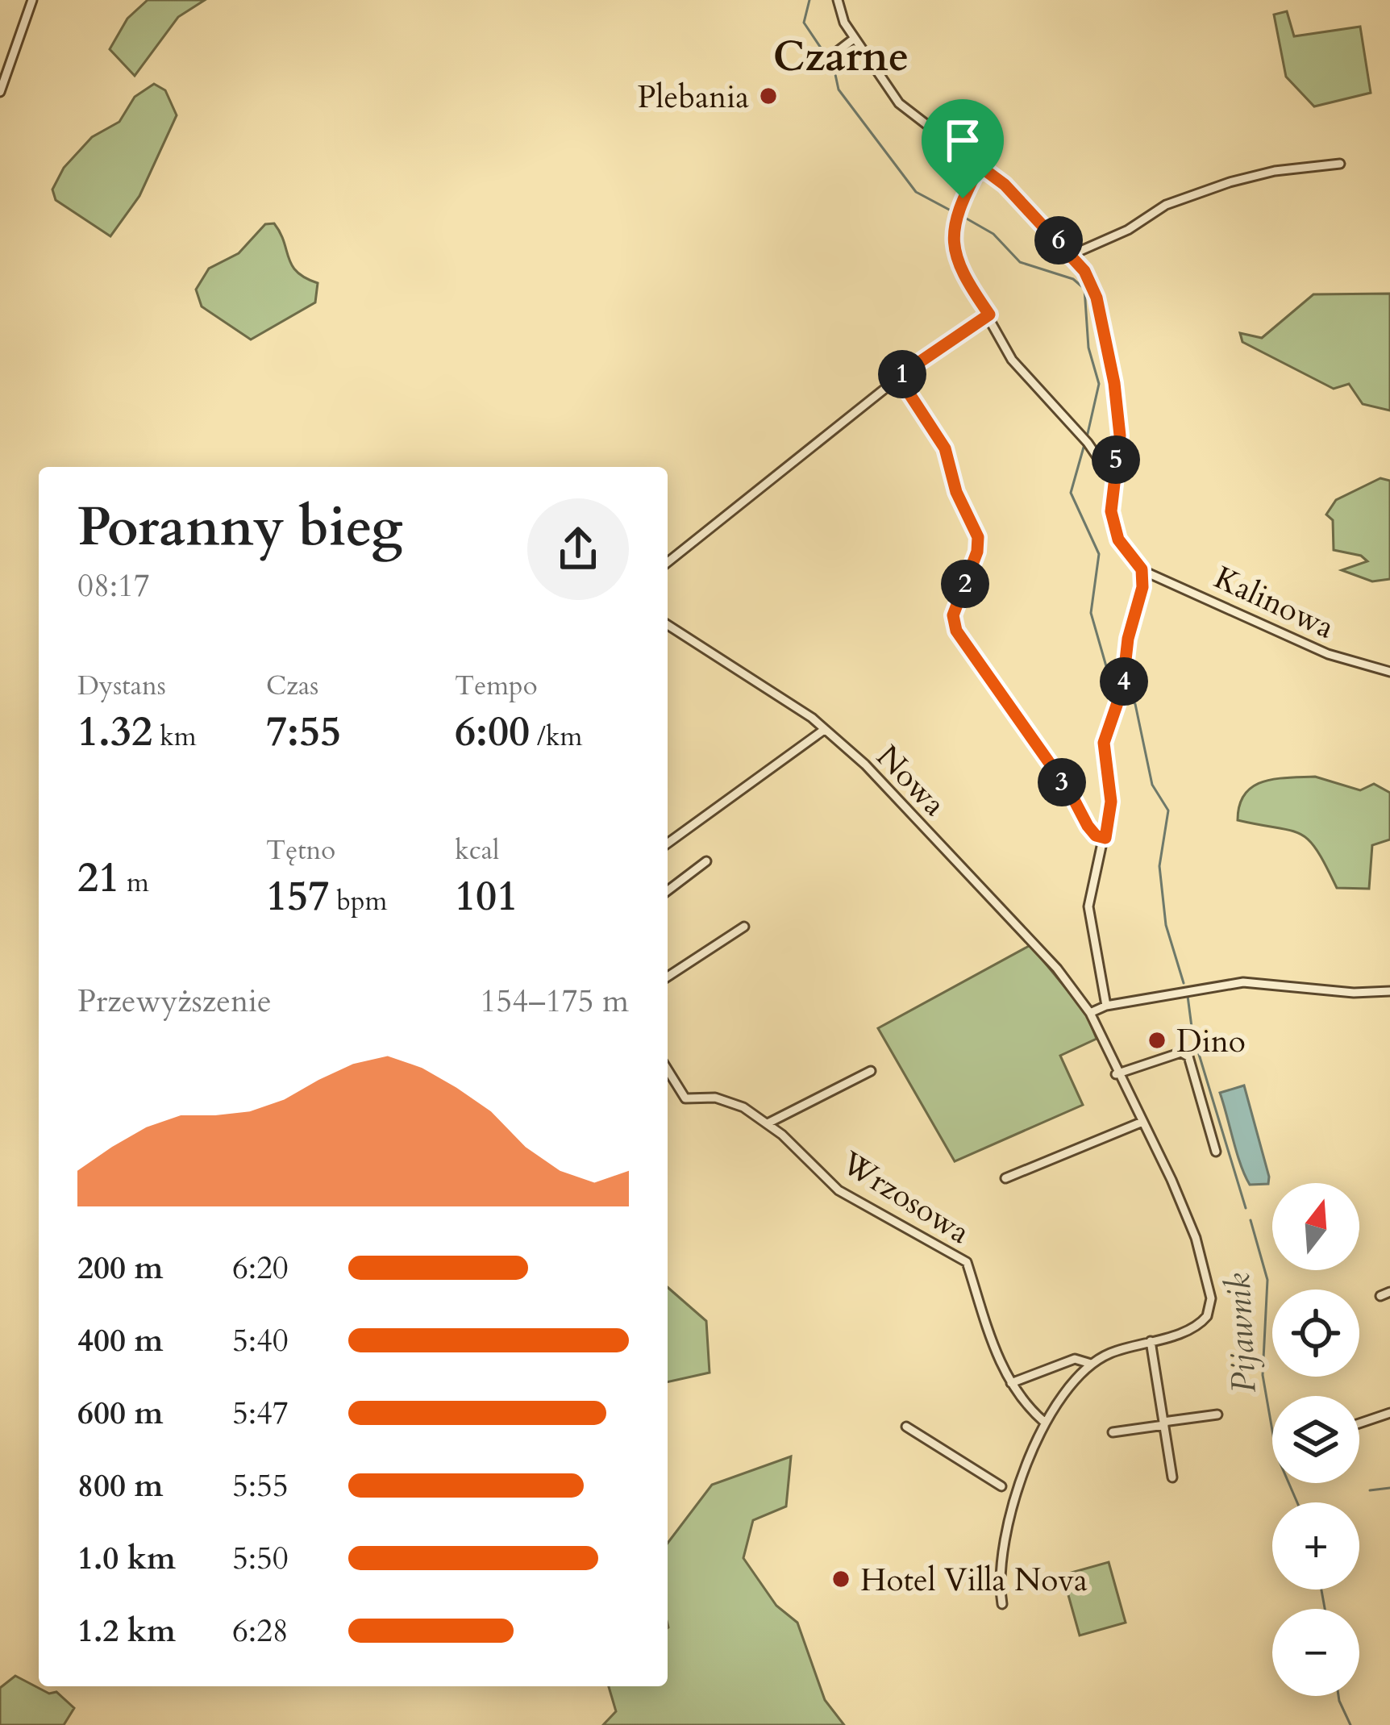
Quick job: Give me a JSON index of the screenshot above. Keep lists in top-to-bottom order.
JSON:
{
  "streets": {
    "street": ["Kalinowa", "Nowa", "Wrzosowa"]
  },
  "districts": ["Czarne"],
  "water": ["Pijawnik"],
  "places": ["Plebania", "Dino", "Hotel Villa Nova"],
  "north": "top",
  "page": {
    "pins": [
      "6",
      "1",
      "5",
      "2",
      "4",
      "3"
    ],
    "heading": ["Poranny bieg", "08:17"],
    "stats": [
      ["Dystans", "1.32 km"],
      ["Czas", "7:55"],
      ["Tempo", "6:00 /km"],
      ["21 m"],
      ["Tętno", "157 bpm"],
      ["kcal", "101"]
    ],
    "chart": ["Przewyższenie", "154–175 m"],
    "map_buttons": ["+", "−"],
    "list": [
      {
        "name": "200 m",
        "note": "6:20"
      },
      {
        "name": "400 m",
        "note": "5:40"
      },
      {
        "name": "600 m",
        "note": "5:47"
      },
      {
        "name": "800 m",
        "note": "5:55"
      },
      {
        "name": "1.0 km",
        "note": "5:50"
      },
      {
        "name": "1.2 km",
        "note": "6:28"
      }
    ]
  }
}
